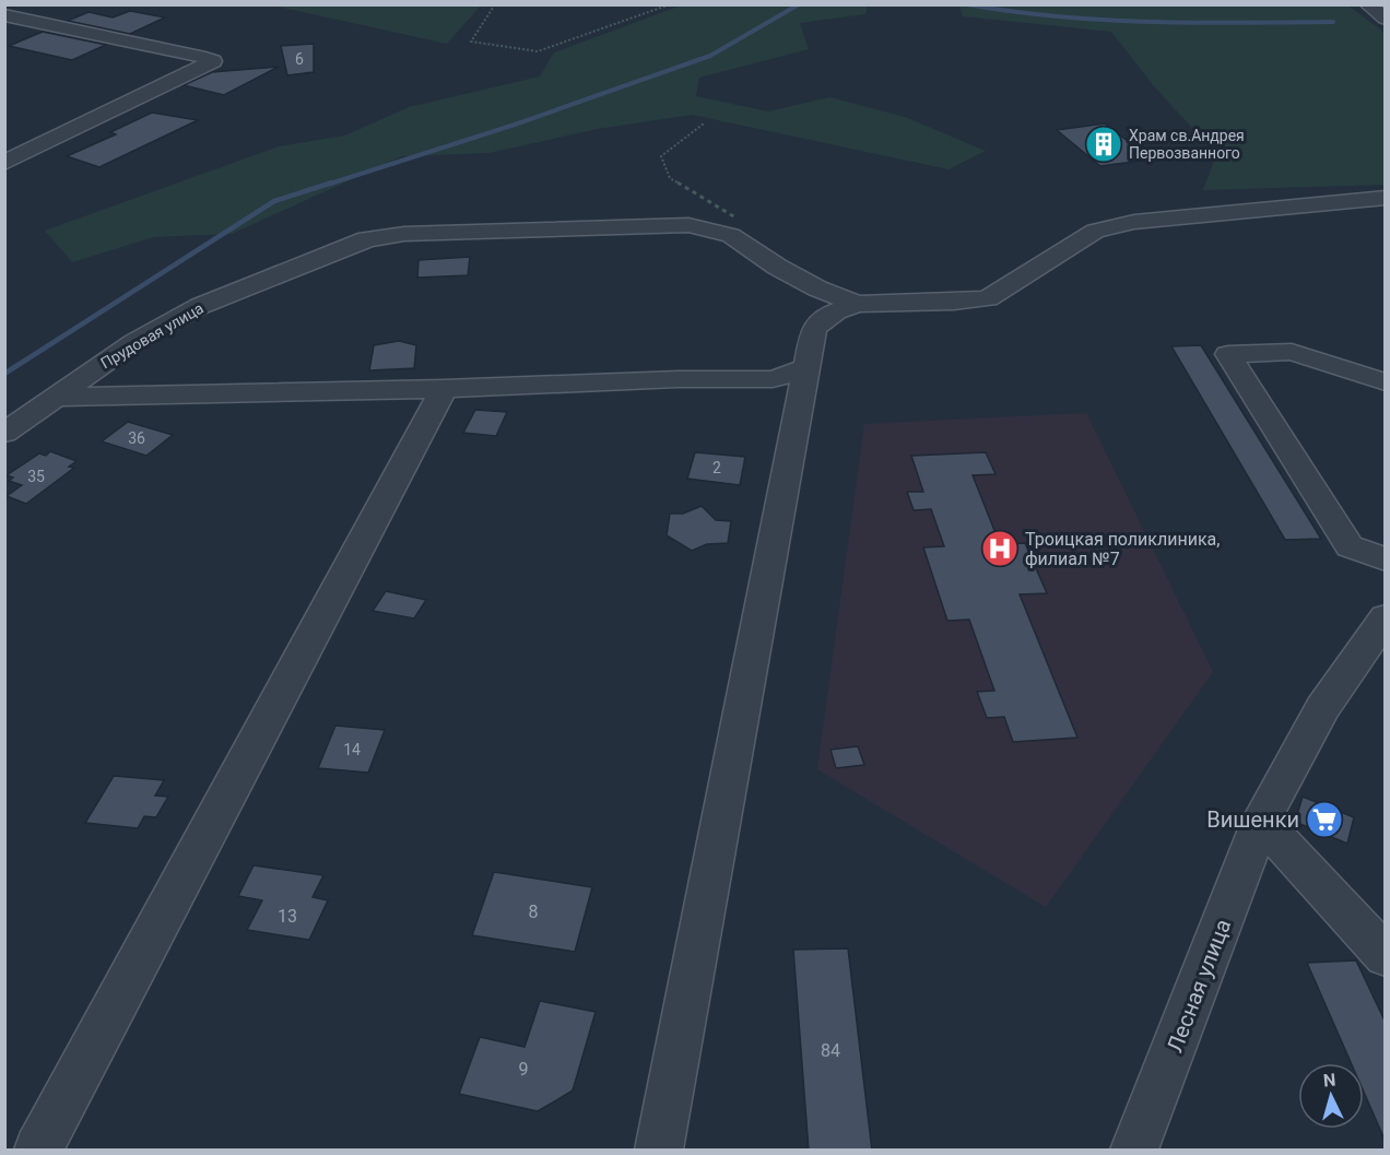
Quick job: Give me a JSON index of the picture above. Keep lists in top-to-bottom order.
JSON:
{
  "streets": {
    "street": ["Прудовая улица", "Лесная улица"]
  },
  "places": {
    "building": ["Храм св.Андрея Первозванного"],
    "hospital": ["Троицкая поликлиника, филиал №7"],
    "supermarket": ["Вишенки"]
  },
  "house_numbers": [
    "6",
    "36",
    "2",
    "35",
    "14",
    "8",
    "13",
    "84",
    "9"
  ],
  "north": "top"
}
